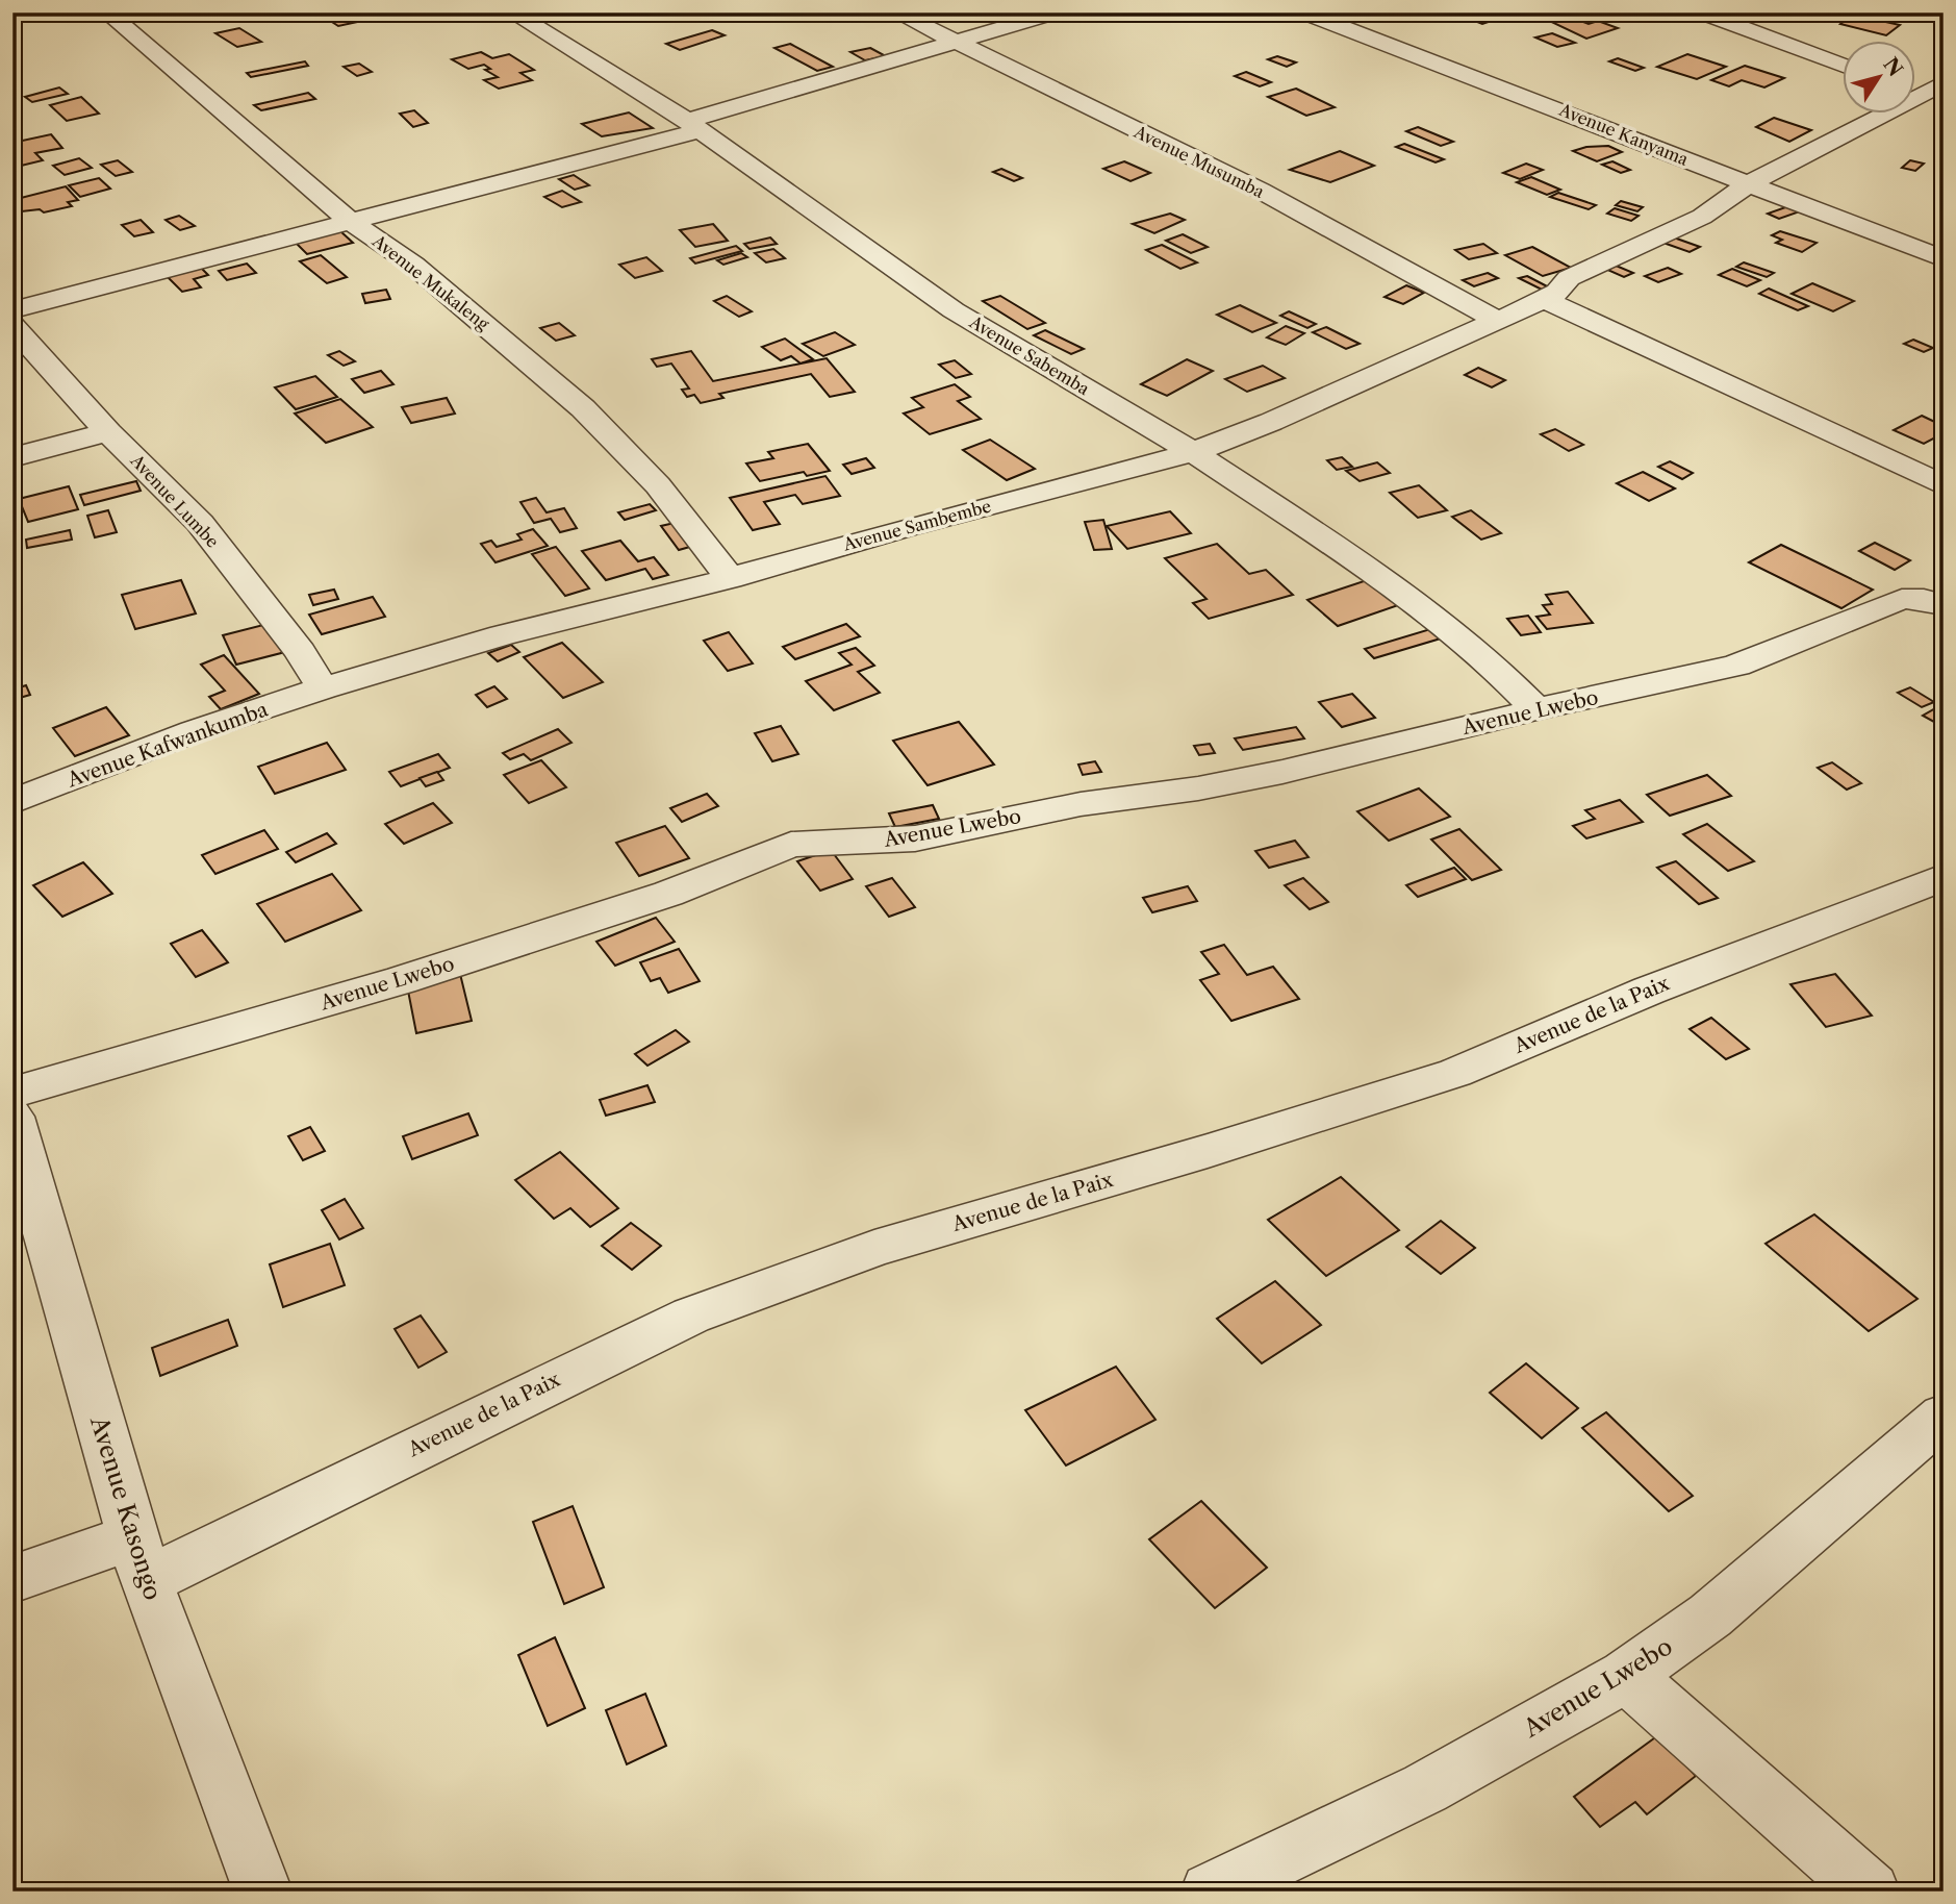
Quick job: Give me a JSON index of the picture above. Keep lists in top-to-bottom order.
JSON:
{
  "streets": {
    "street": [
      "Avenue Kanyama",
      "Avenue Musumba",
      "Avenue Mukaleng",
      "Avenue Sabemba",
      "Avenue Lumbe",
      "Avenue Sambembe",
      "Avenue Lwebo",
      "Avenue Kafwankumba",
      "Avenue de la Paix",
      "Avenue Kasongo"
    ]
  },
  "crossings": [
    ["Avenue Kanyama", "Avenue Sambembe"],
    ["Avenue Musumba", "Avenue Sambembe"],
    ["Avenue Mukaleng", "Avenue Sambembe"],
    ["Avenue Sabemba", "Avenue Sambembe"],
    ["Avenue Sabemba", "Avenue Lwebo"],
    ["Avenue Lumbe", "Avenue Sambembe"],
    ["Avenue Lumbe", "Avenue Kafwankumba"],
    ["Avenue Sambembe", "Avenue Kafwankumba"],
    ["Avenue de la Paix", "Avenue Kasongo"]
  ],
  "north": "top right"
}
